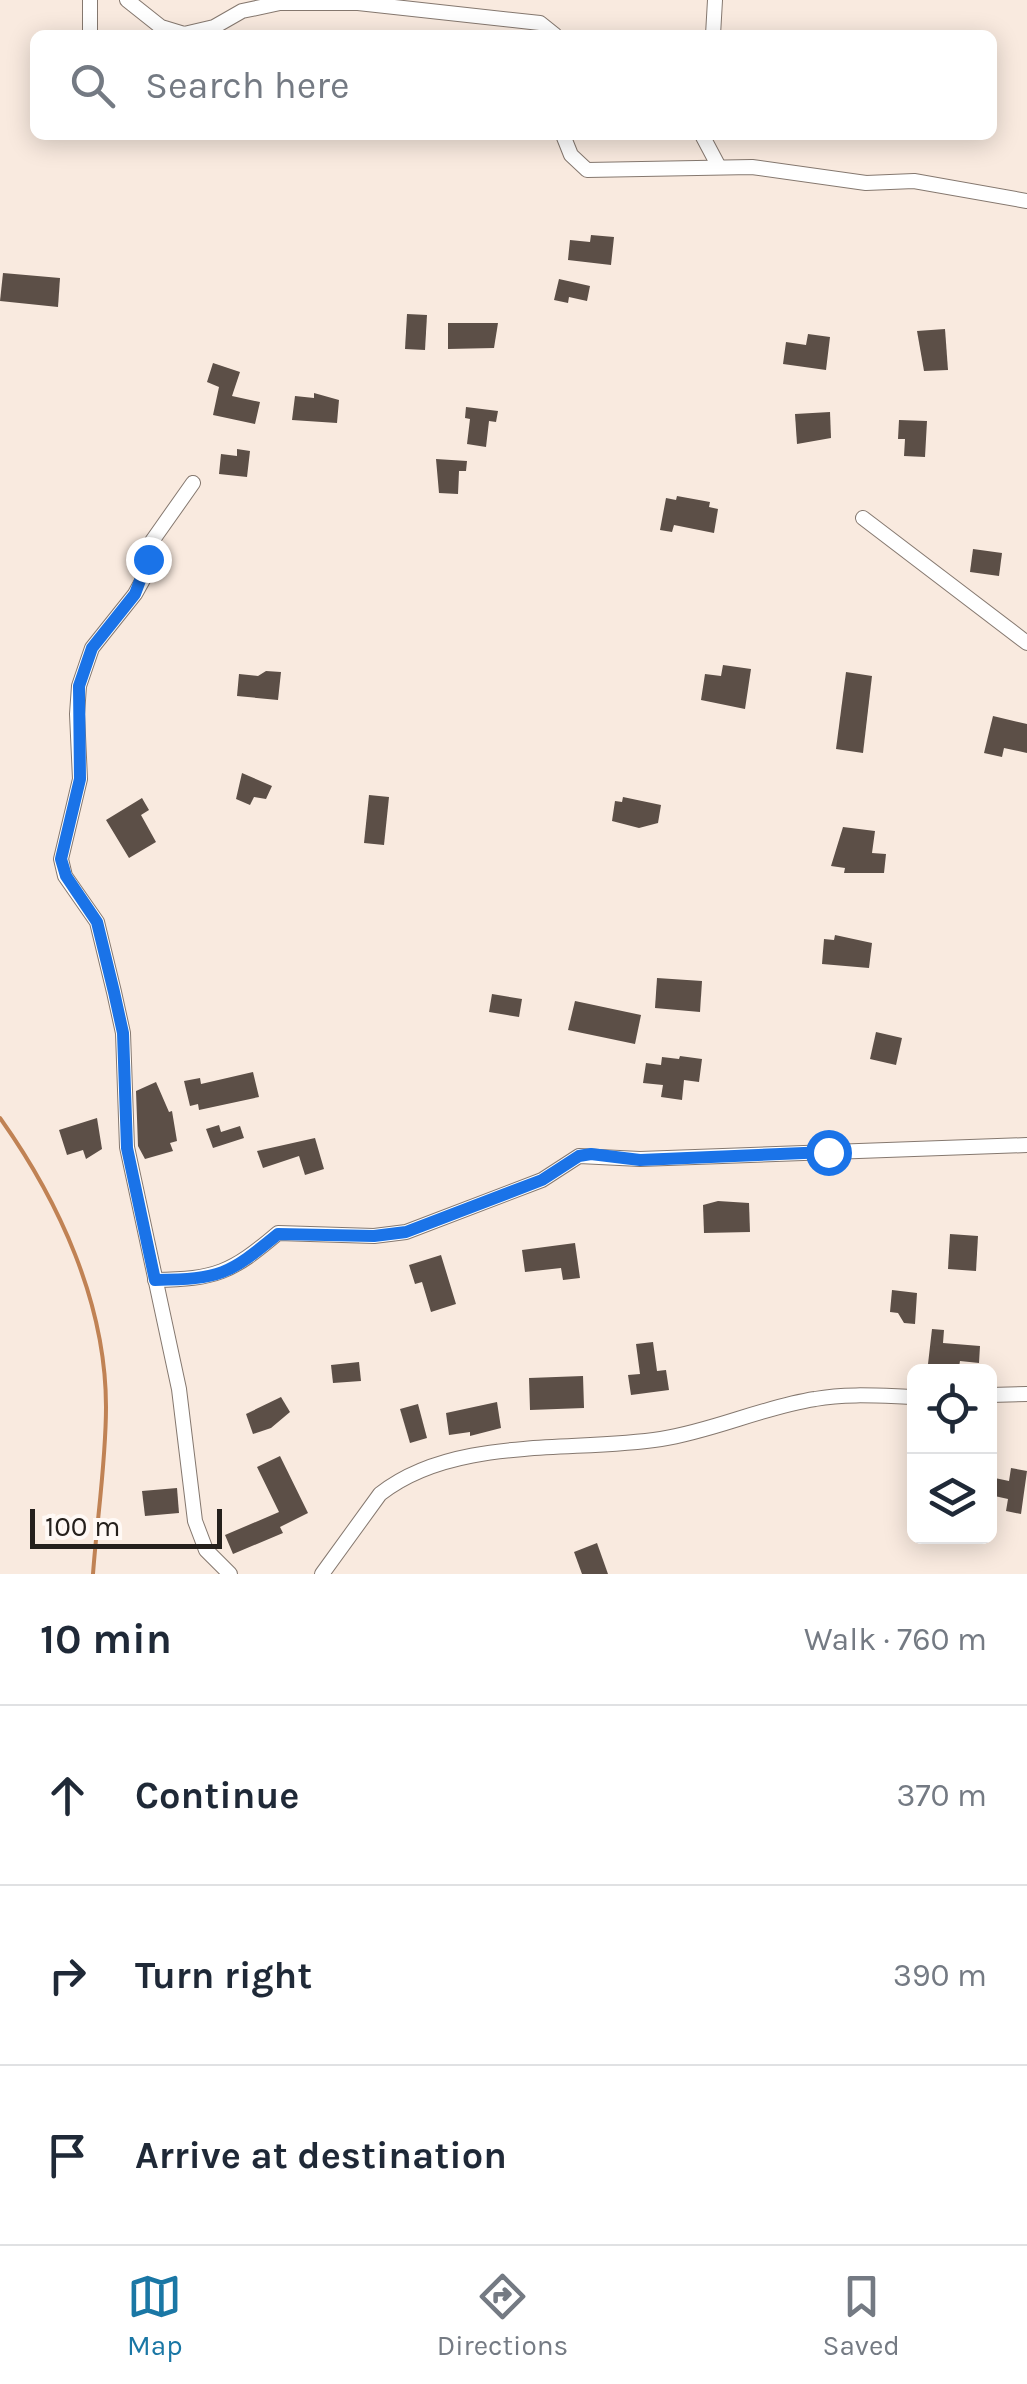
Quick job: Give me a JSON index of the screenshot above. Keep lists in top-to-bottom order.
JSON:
{
  "scale_bar": "100 m",
  "page": {
    "search": "Search here",
    "scale": "100 m",
    "heading": ["10 min", "Walk · 760 m"],
    "list": [
      ["Continue", "370 m"],
      ["Turn right", "390 m"],
      "Arrive at destination"
    ],
    "nav": ["Map", "Directions", "Saved"]
  }
}
